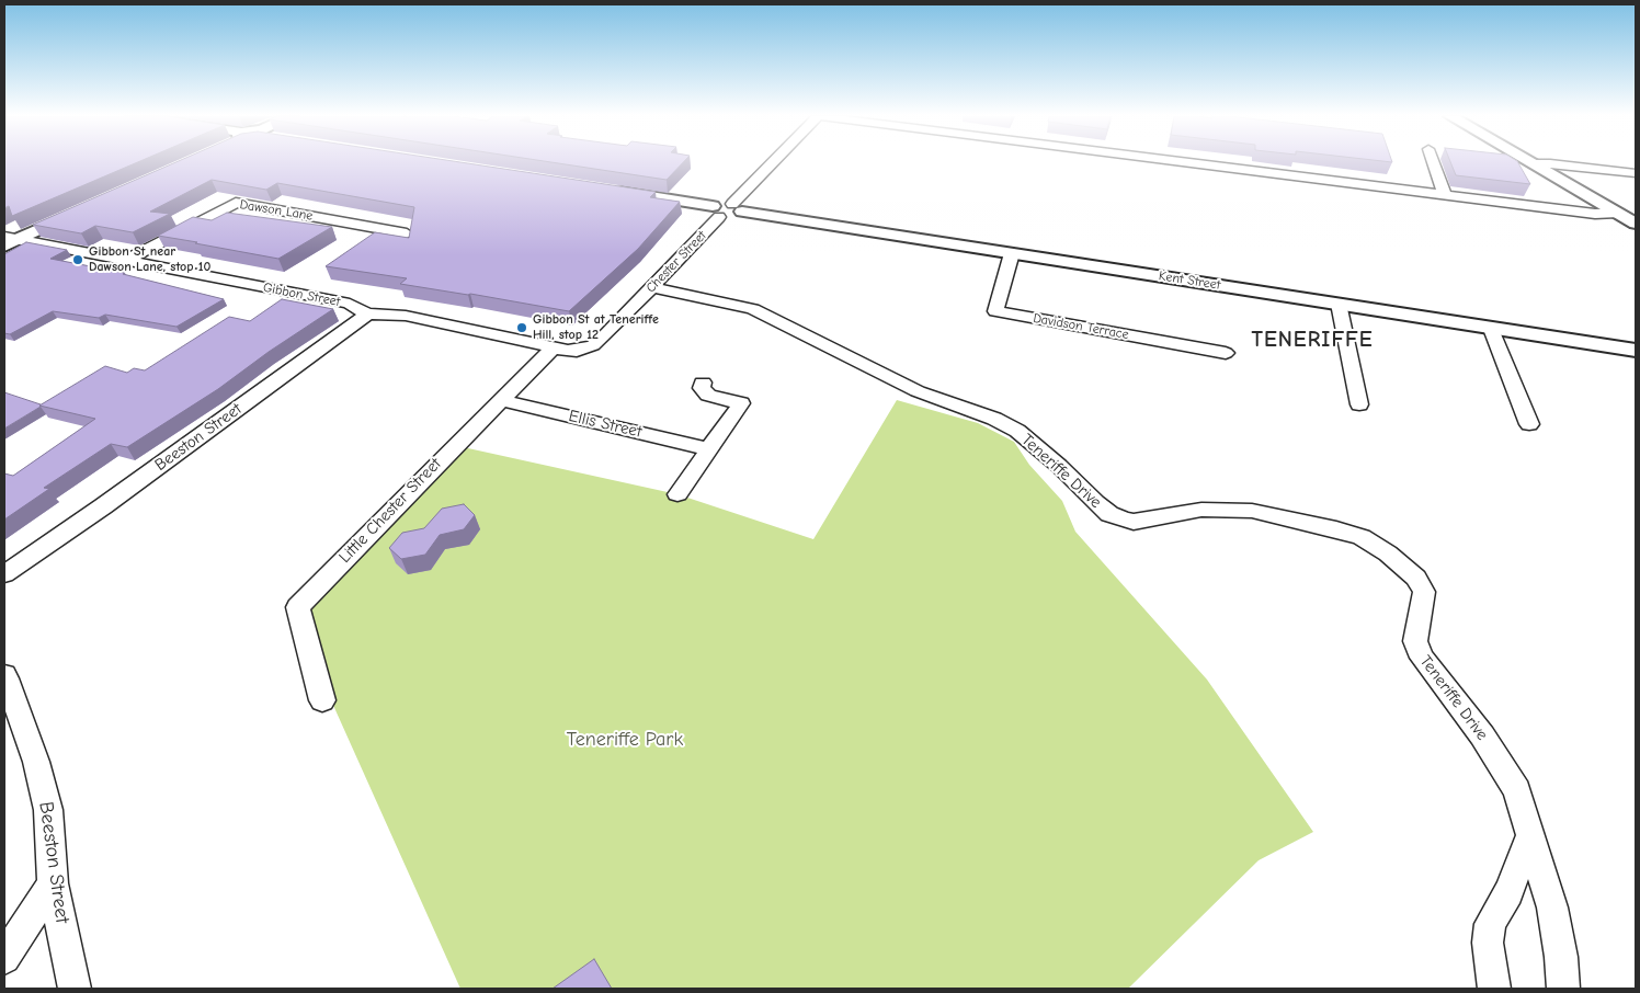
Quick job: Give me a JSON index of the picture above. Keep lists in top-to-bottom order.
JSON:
{
  "streets": {
    "street": [
      "Dawson Lane",
      "Chester Street",
      "Kent Street",
      "Gibbon Street",
      "Davidson Terrace",
      "Ellis Street",
      "Beeston Street",
      "Teneriffe Drive",
      "Little Chester Street"
    ]
  },
  "crossings": [
    ["Dawson Lane", "Gibbon Street"],
    ["Chester Street", "Kent Street"],
    ["Chester Street", "Gibbon Street"],
    ["Chester Street", "Teneriffe Drive"],
    ["Kent Street", "Davidson Terrace"],
    ["Gibbon Street", "Beeston Street"],
    ["Gibbon Street", "Little Chester Street"],
    ["Ellis Street", "Little Chester Street"]
  ],
  "districts": ["TENERIFFE"],
  "parks": ["Teneriffe Park"],
  "places": ["Gibbon St near Dawson Lane, stop 10", "Gibbon St at Teneriffe Hill, stop 12"]
}
